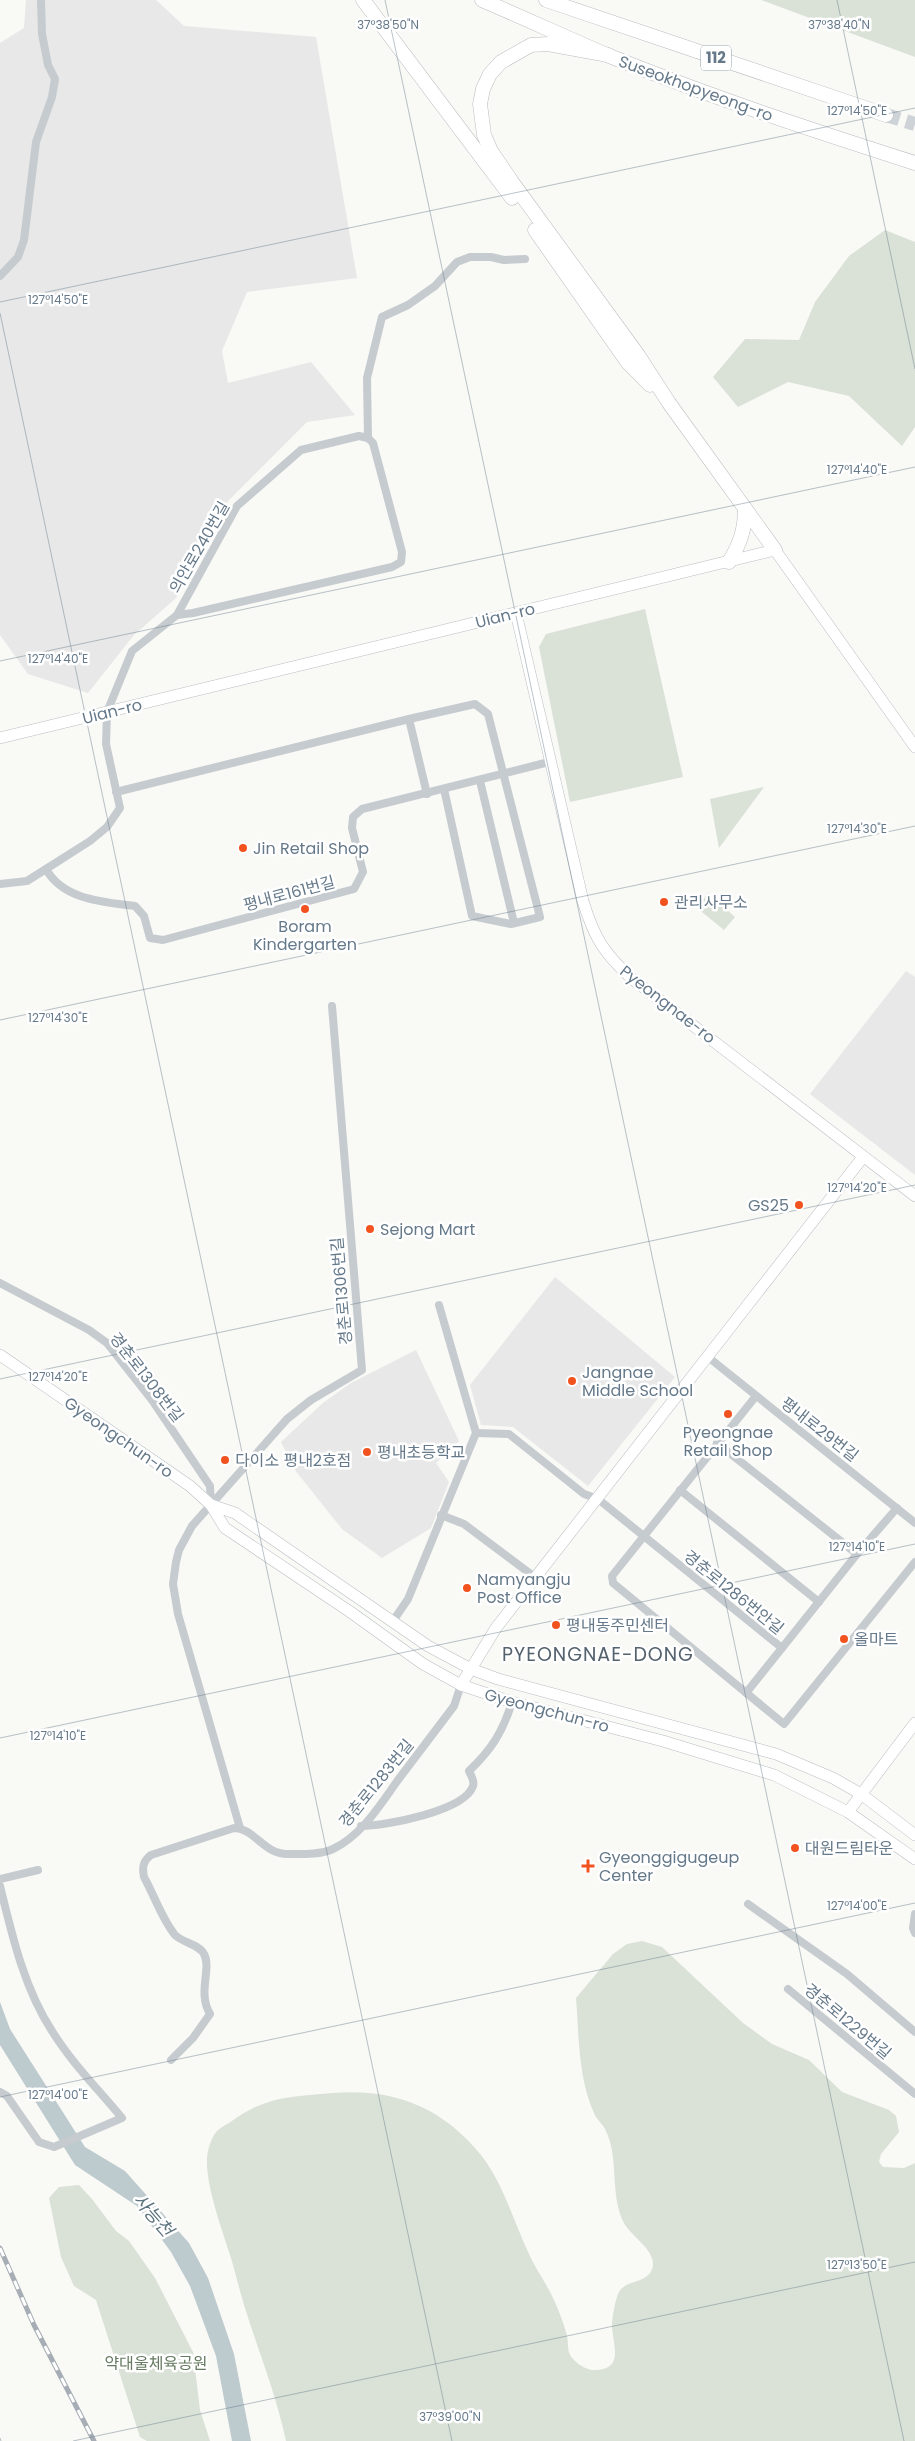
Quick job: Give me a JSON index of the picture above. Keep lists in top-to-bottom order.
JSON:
{
  "streets": {
    "highway": ["112", "Suseokhopyeong-ro"],
    "street": [
      "의안로240번길",
      "Uian-ro",
      "평내로161번길",
      "Pyeongnae-ro",
      "경춘로1306번길",
      "경춘로1308번길",
      "평내로29번길",
      "Gyeongchun-ro",
      "경춘로1286번안길",
      "경춘로1283번길",
      "경춘로1229번길"
    ]
  },
  "crossings": [
    ["의안로240번길", "Uian-ro"],
    ["의안로240번길", "평내로161번길"],
    ["Uian-ro", "Pyeongnae-ro"],
    ["평내로161번길", "Pyeongnae-ro"],
    ["경춘로1306번길", "경춘로1308번길"],
    ["경춘로1306번길", "Gyeongchun-ro"],
    ["경춘로1308번길", "Gyeongchun-ro"],
    ["평내로29번길", "경춘로1286번안길"],
    ["Gyeongchun-ro", "경춘로1283번길"]
  ],
  "districts": ["PYEONGNAE-DONG"],
  "water": ["사능천"],
  "parks": ["약대울체육공원"],
  "places": {
    "other": [
      "Jin Retail Shop",
      "관리사무소",
      "Boram Kindergarten",
      "GS25",
      "Sejong Mart",
      "Jangnae Middle School",
      "Pyeongnae Retail Shop",
      "평내초등학교",
      "다이소 평내2호점",
      "Namyangju Post Office",
      "평내동주민센터",
      "올마트",
      "대원드림타운"
    ],
    "health": ["Gyeonggigugeup Center"]
  },
  "coordinates": [
    "37°38'50\"N",
    "37°38'40\"N",
    "127°14'50\"E",
    "127°14'40\"E",
    "127°14'30\"E",
    "127°14'20\"E",
    "127°14'10\"E",
    "127°14'00\"E",
    "127°13'50\"E",
    "37°39'00\"N"
  ]
}
